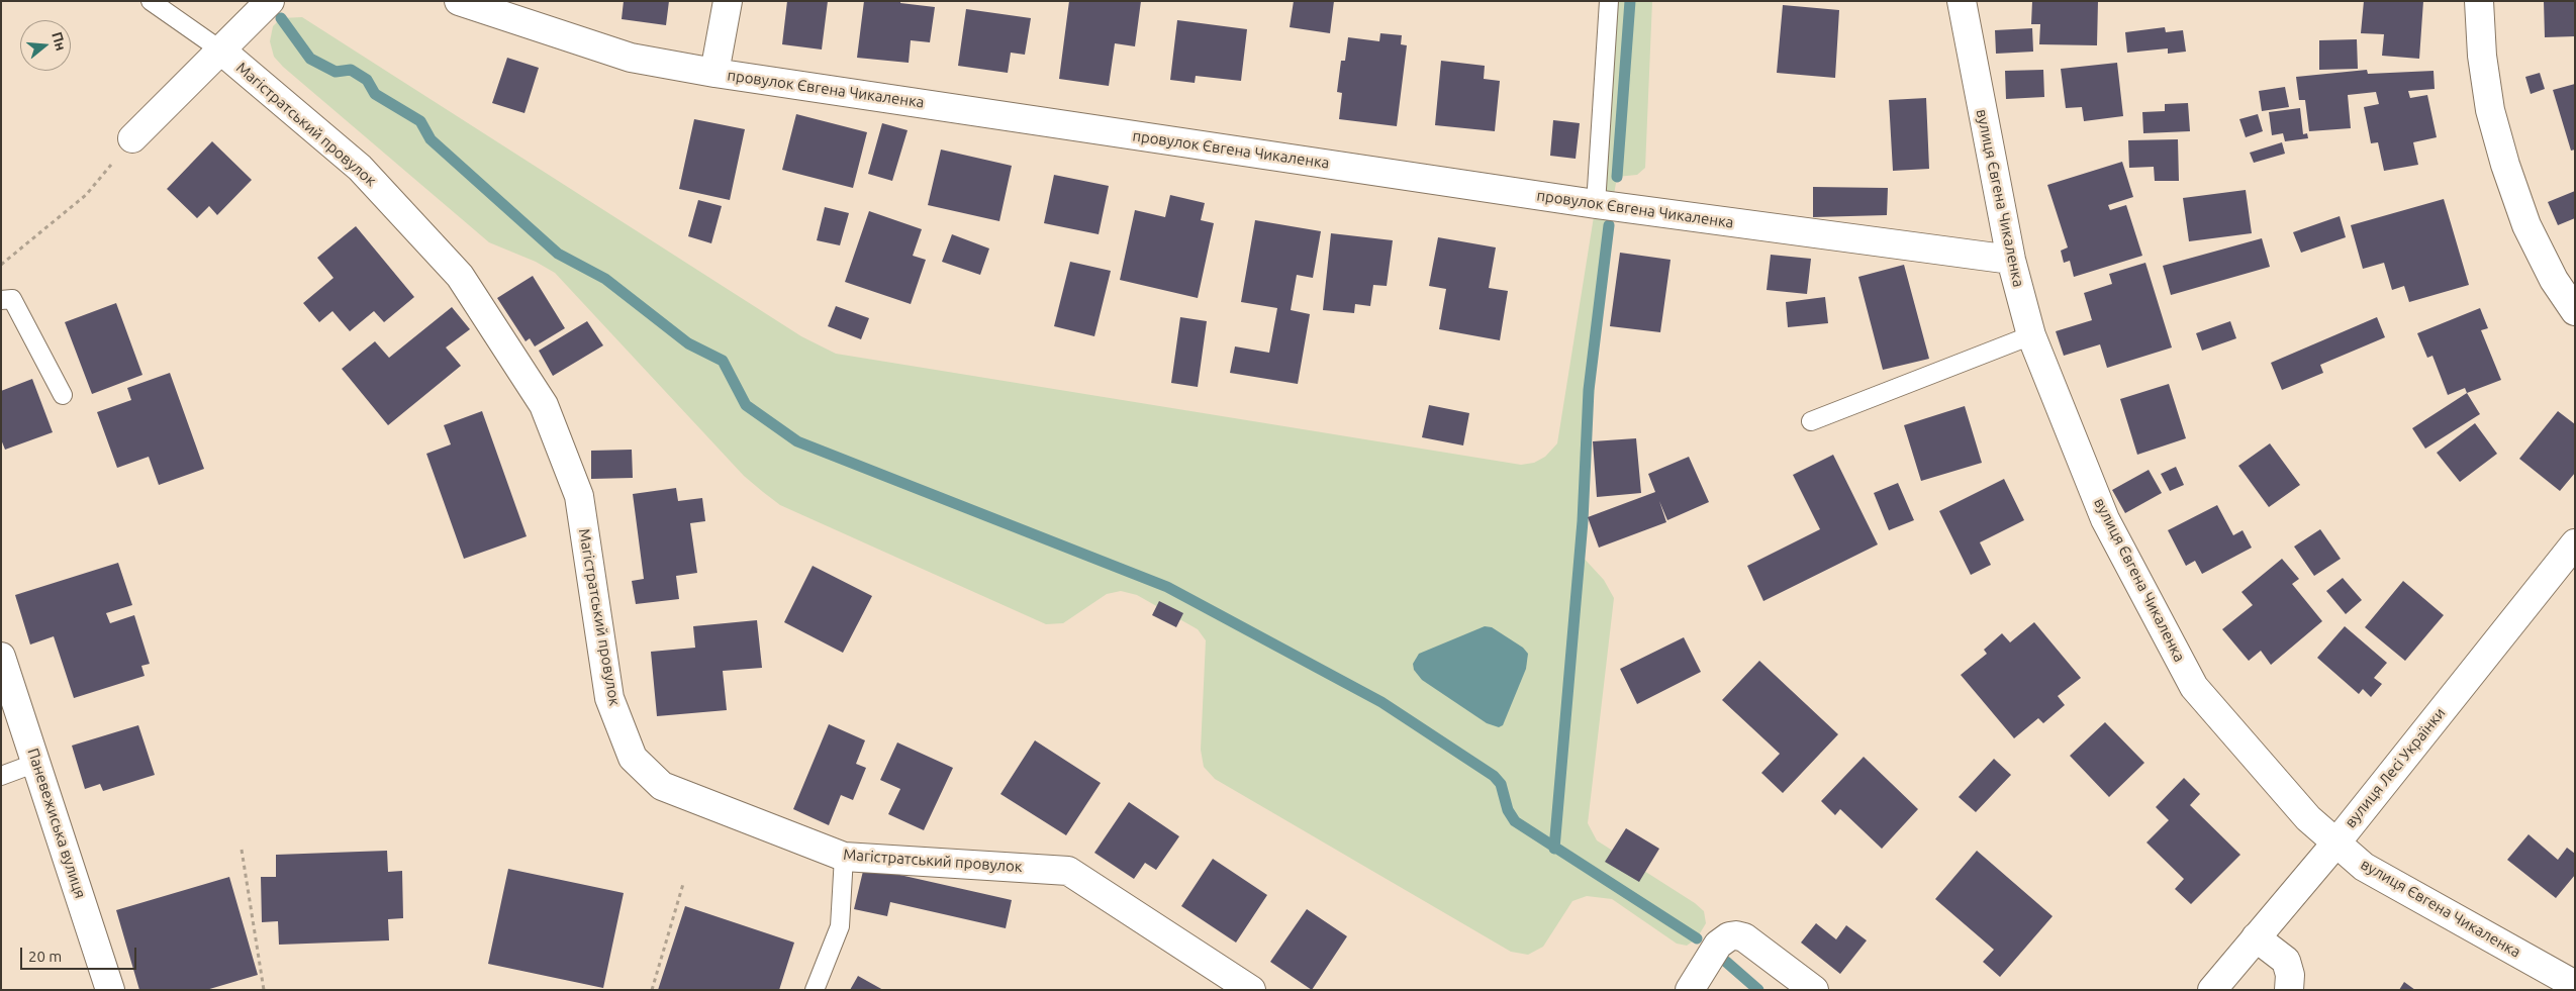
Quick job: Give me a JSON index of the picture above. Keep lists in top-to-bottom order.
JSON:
{
  "streets": {
    "street": [
      "провулок Євгена Чикаленка",
      "Магістратський провулок",
      "вулиця Євгена Чикаленка",
      "вулиця Лесі Українки",
      "Паневежиська вулиця"
    ]
  },
  "crossings": [
    ["провулок Євгена Чикаленка", "вулиця Євгена Чикаленка"],
    ["вулиця Євгена Чикаленка", "вулиця Лесі Українки"]
  ],
  "scale_bar": "20 m",
  "north": "right"
}
